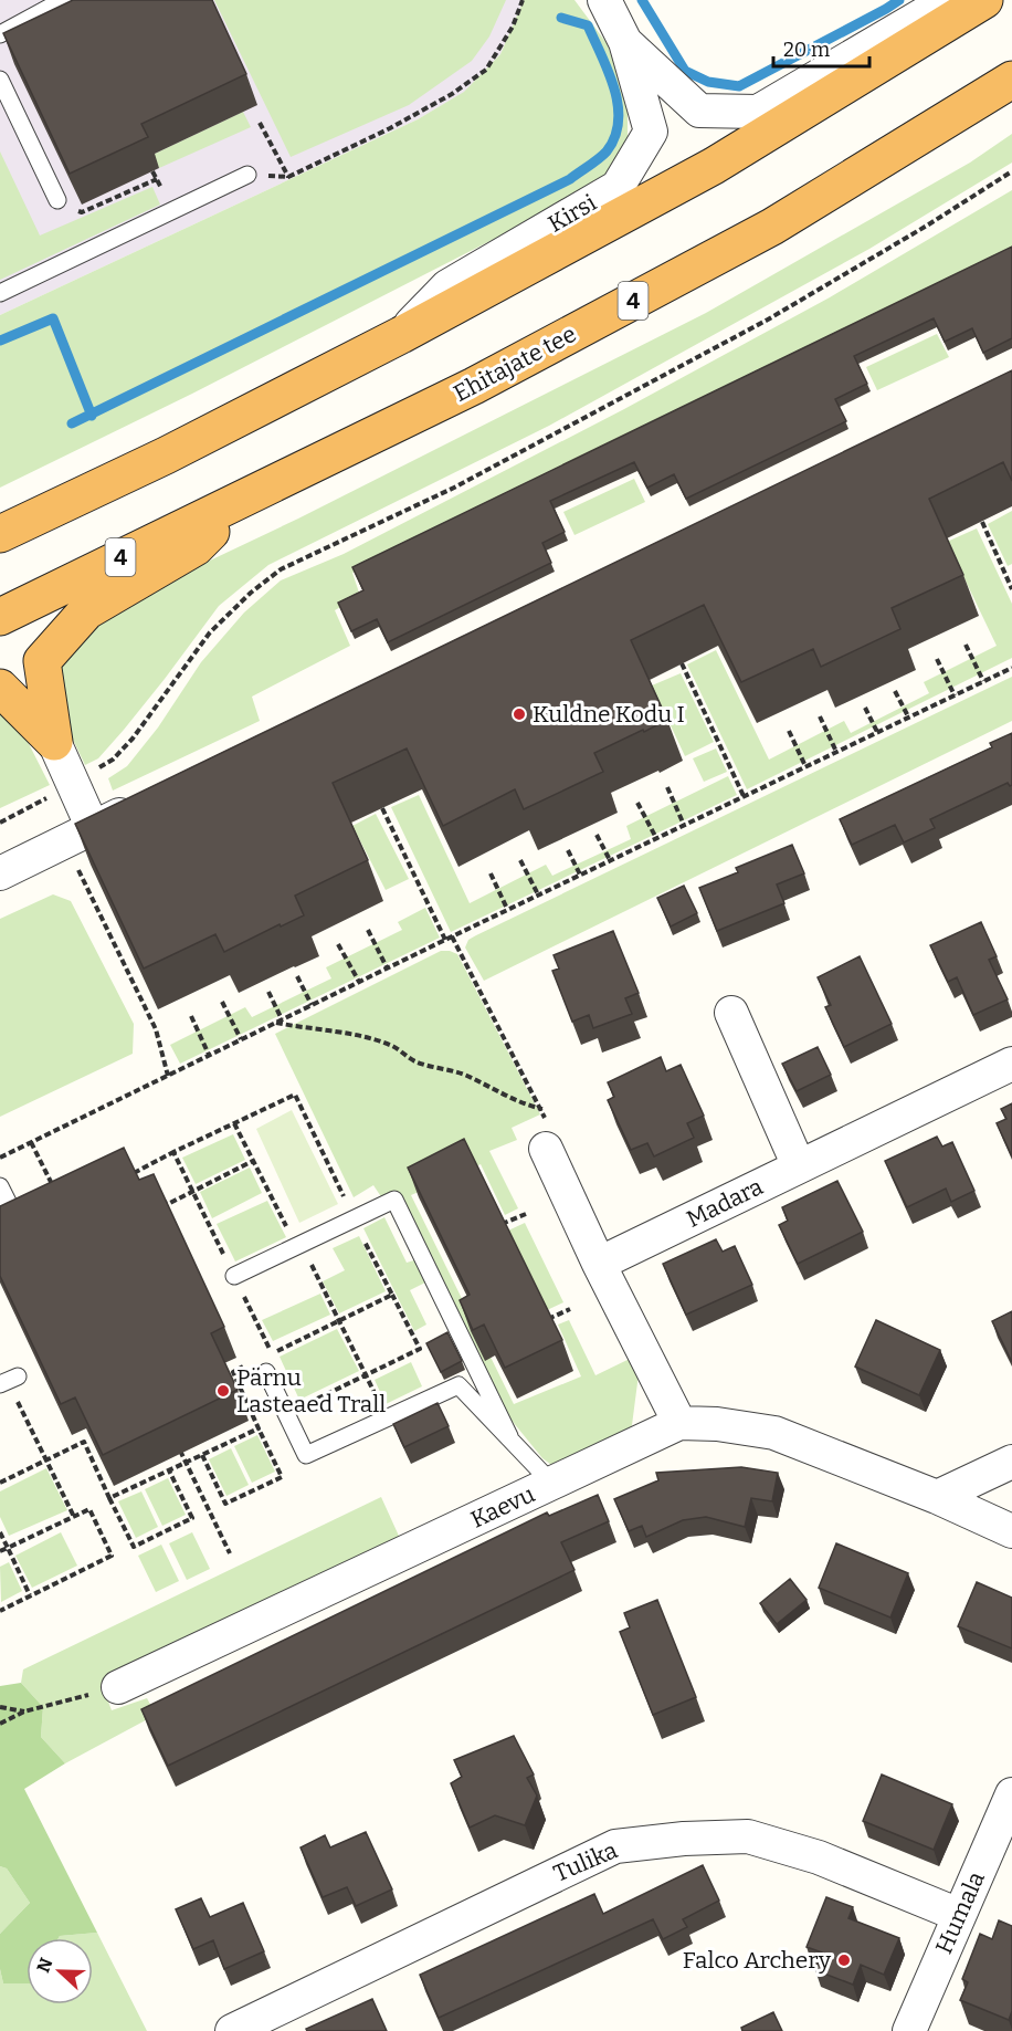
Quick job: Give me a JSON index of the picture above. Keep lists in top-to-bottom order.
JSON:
{
  "streets": {
    "highway": ["4", "Ehitajate tee"],
    "street": [
      "Kirsi",
      "Madara",
      "Kaevu",
      "Tulika",
      "Humala"
    ]
  },
  "crossings": [
    ["Tulika", "Humala"]
  ],
  "places": ["Kuldne Kodu I", "Pärnu Lasteaed Trall", "Falco Archery"],
  "scale_bar": "20 m",
  "north": "left"
}
